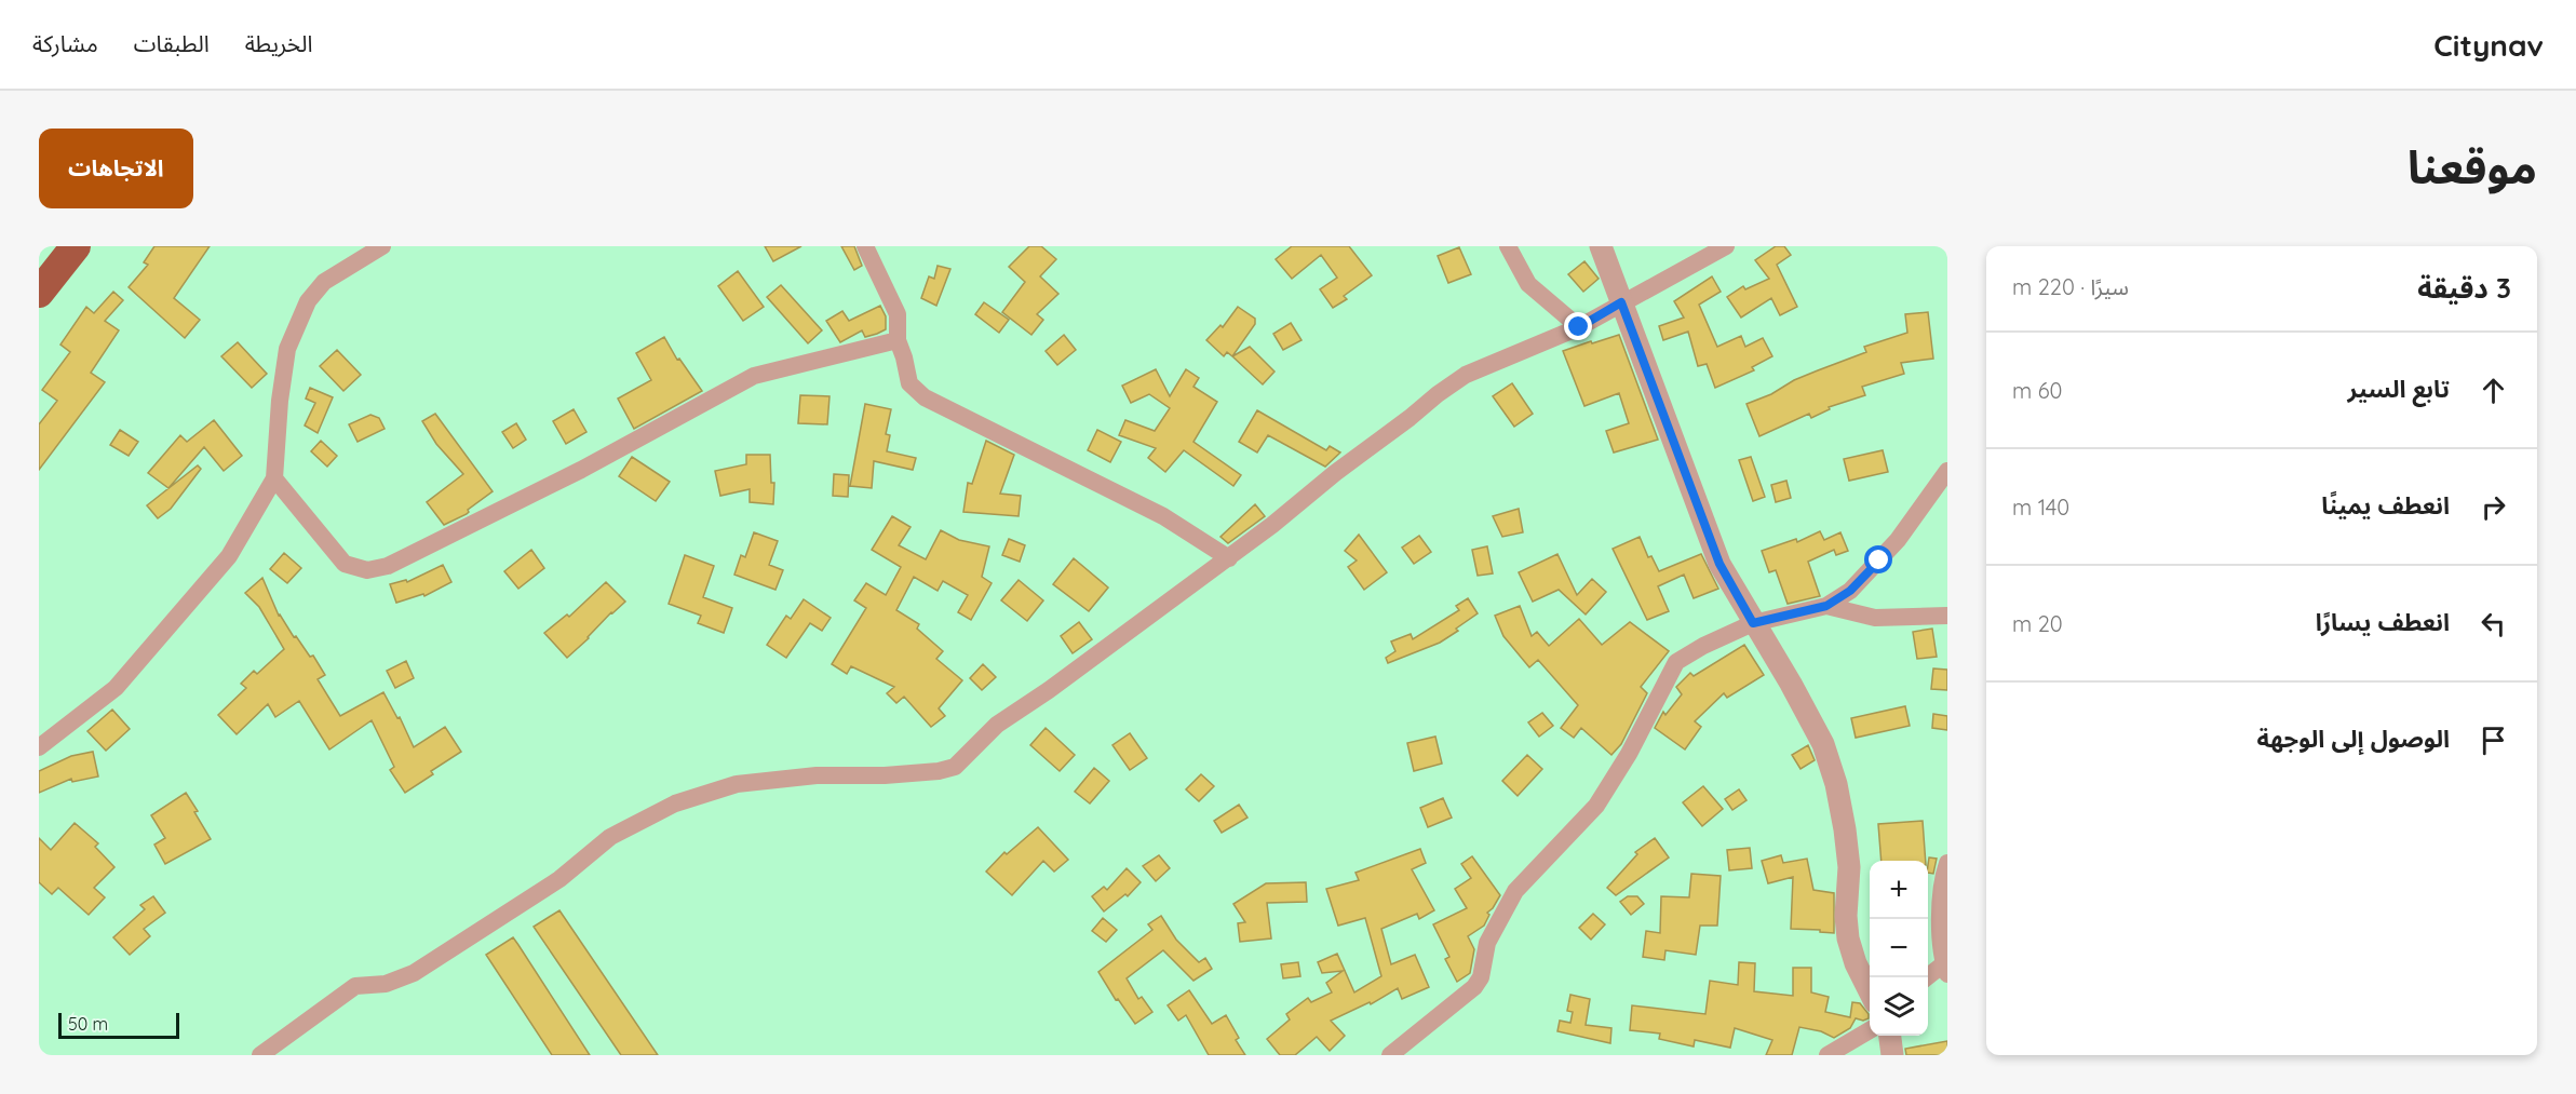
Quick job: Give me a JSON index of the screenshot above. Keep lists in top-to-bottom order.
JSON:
{
  "scale_bar": "50 m",
  "page": {
    "header": "Citynav",
    "nav": ["الخريطة", "الطبقات", "مشاركة"],
    "title": "موقعنا",
    "buttons": "الاتجاهات",
    "heading": ["3 دقيقة", "سيرًا · 220 m"],
    "list": [
      ["تابع السير", "60 m"],
      ["انعطف يمينًا", "140 m"],
      ["انعطف يسارًا", "20 m"],
      "الوصول إلى الوجهة"
    ],
    "map_buttons": ["+", "−"],
    "scale": "50 m"
  }
}
